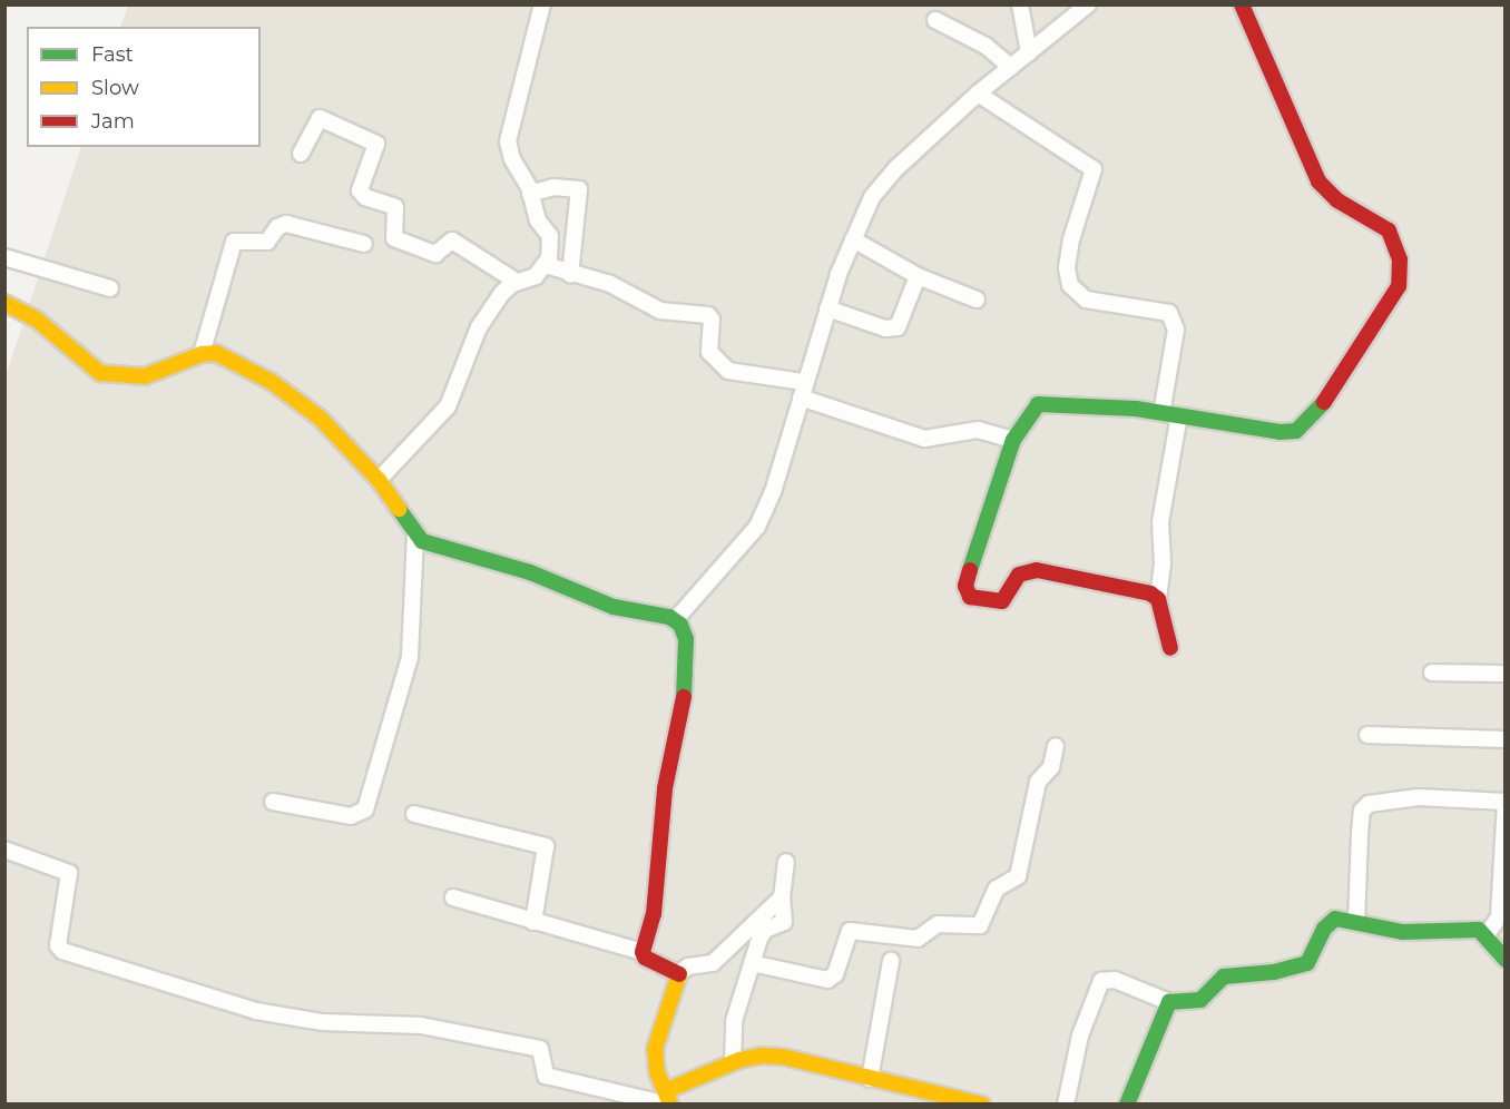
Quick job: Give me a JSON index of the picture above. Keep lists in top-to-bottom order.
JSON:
{
  "legend": ["Fast", "Slow", "Jam"]
}
